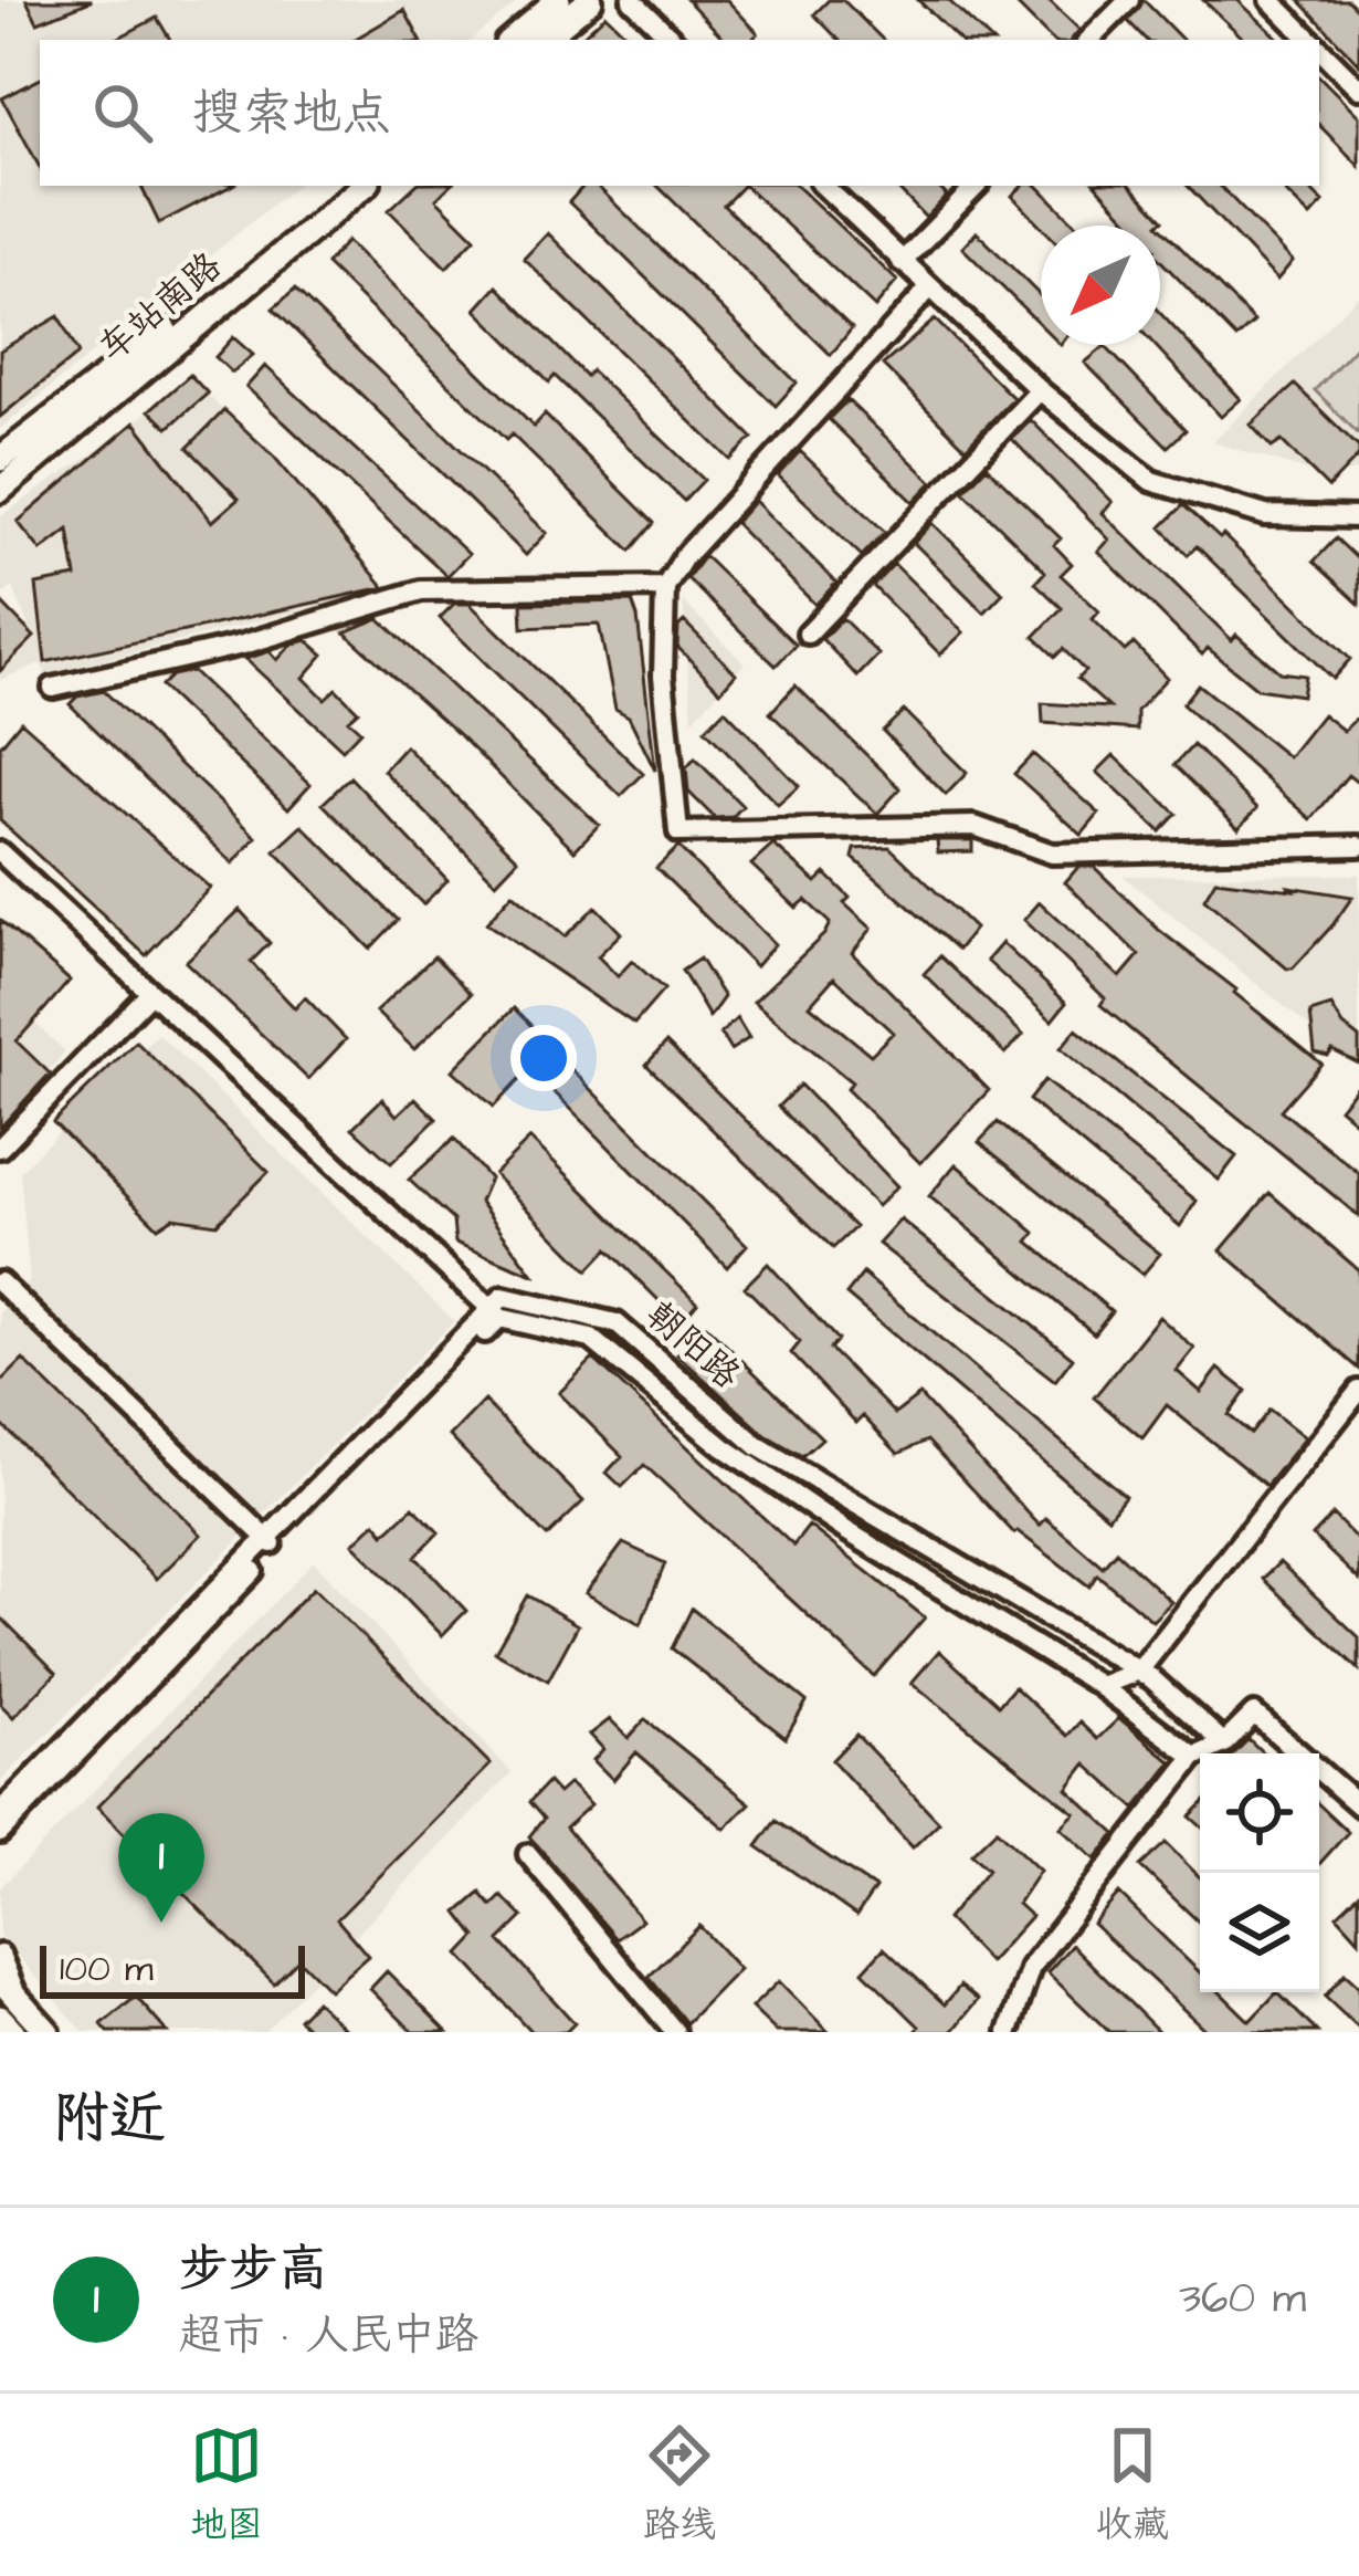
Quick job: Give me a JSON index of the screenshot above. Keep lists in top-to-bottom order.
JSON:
{
  "streets": {
    "main road": ["车站南路"],
    "street": ["朝阳路"]
  },
  "scale_bar": "100 m",
  "north": "bottom left",
  "page": {
    "search": "搜索地点",
    "pins": "1",
    "scale": "100 m",
    "heading": "附近",
    "list": [
      {
        "mark": "1",
        "name": "步步高",
        "note": "超市 · 人民中路",
        "value": "360 m"
      }
    ],
    "nav": ["地图", "路线", "收藏"]
  }
}
